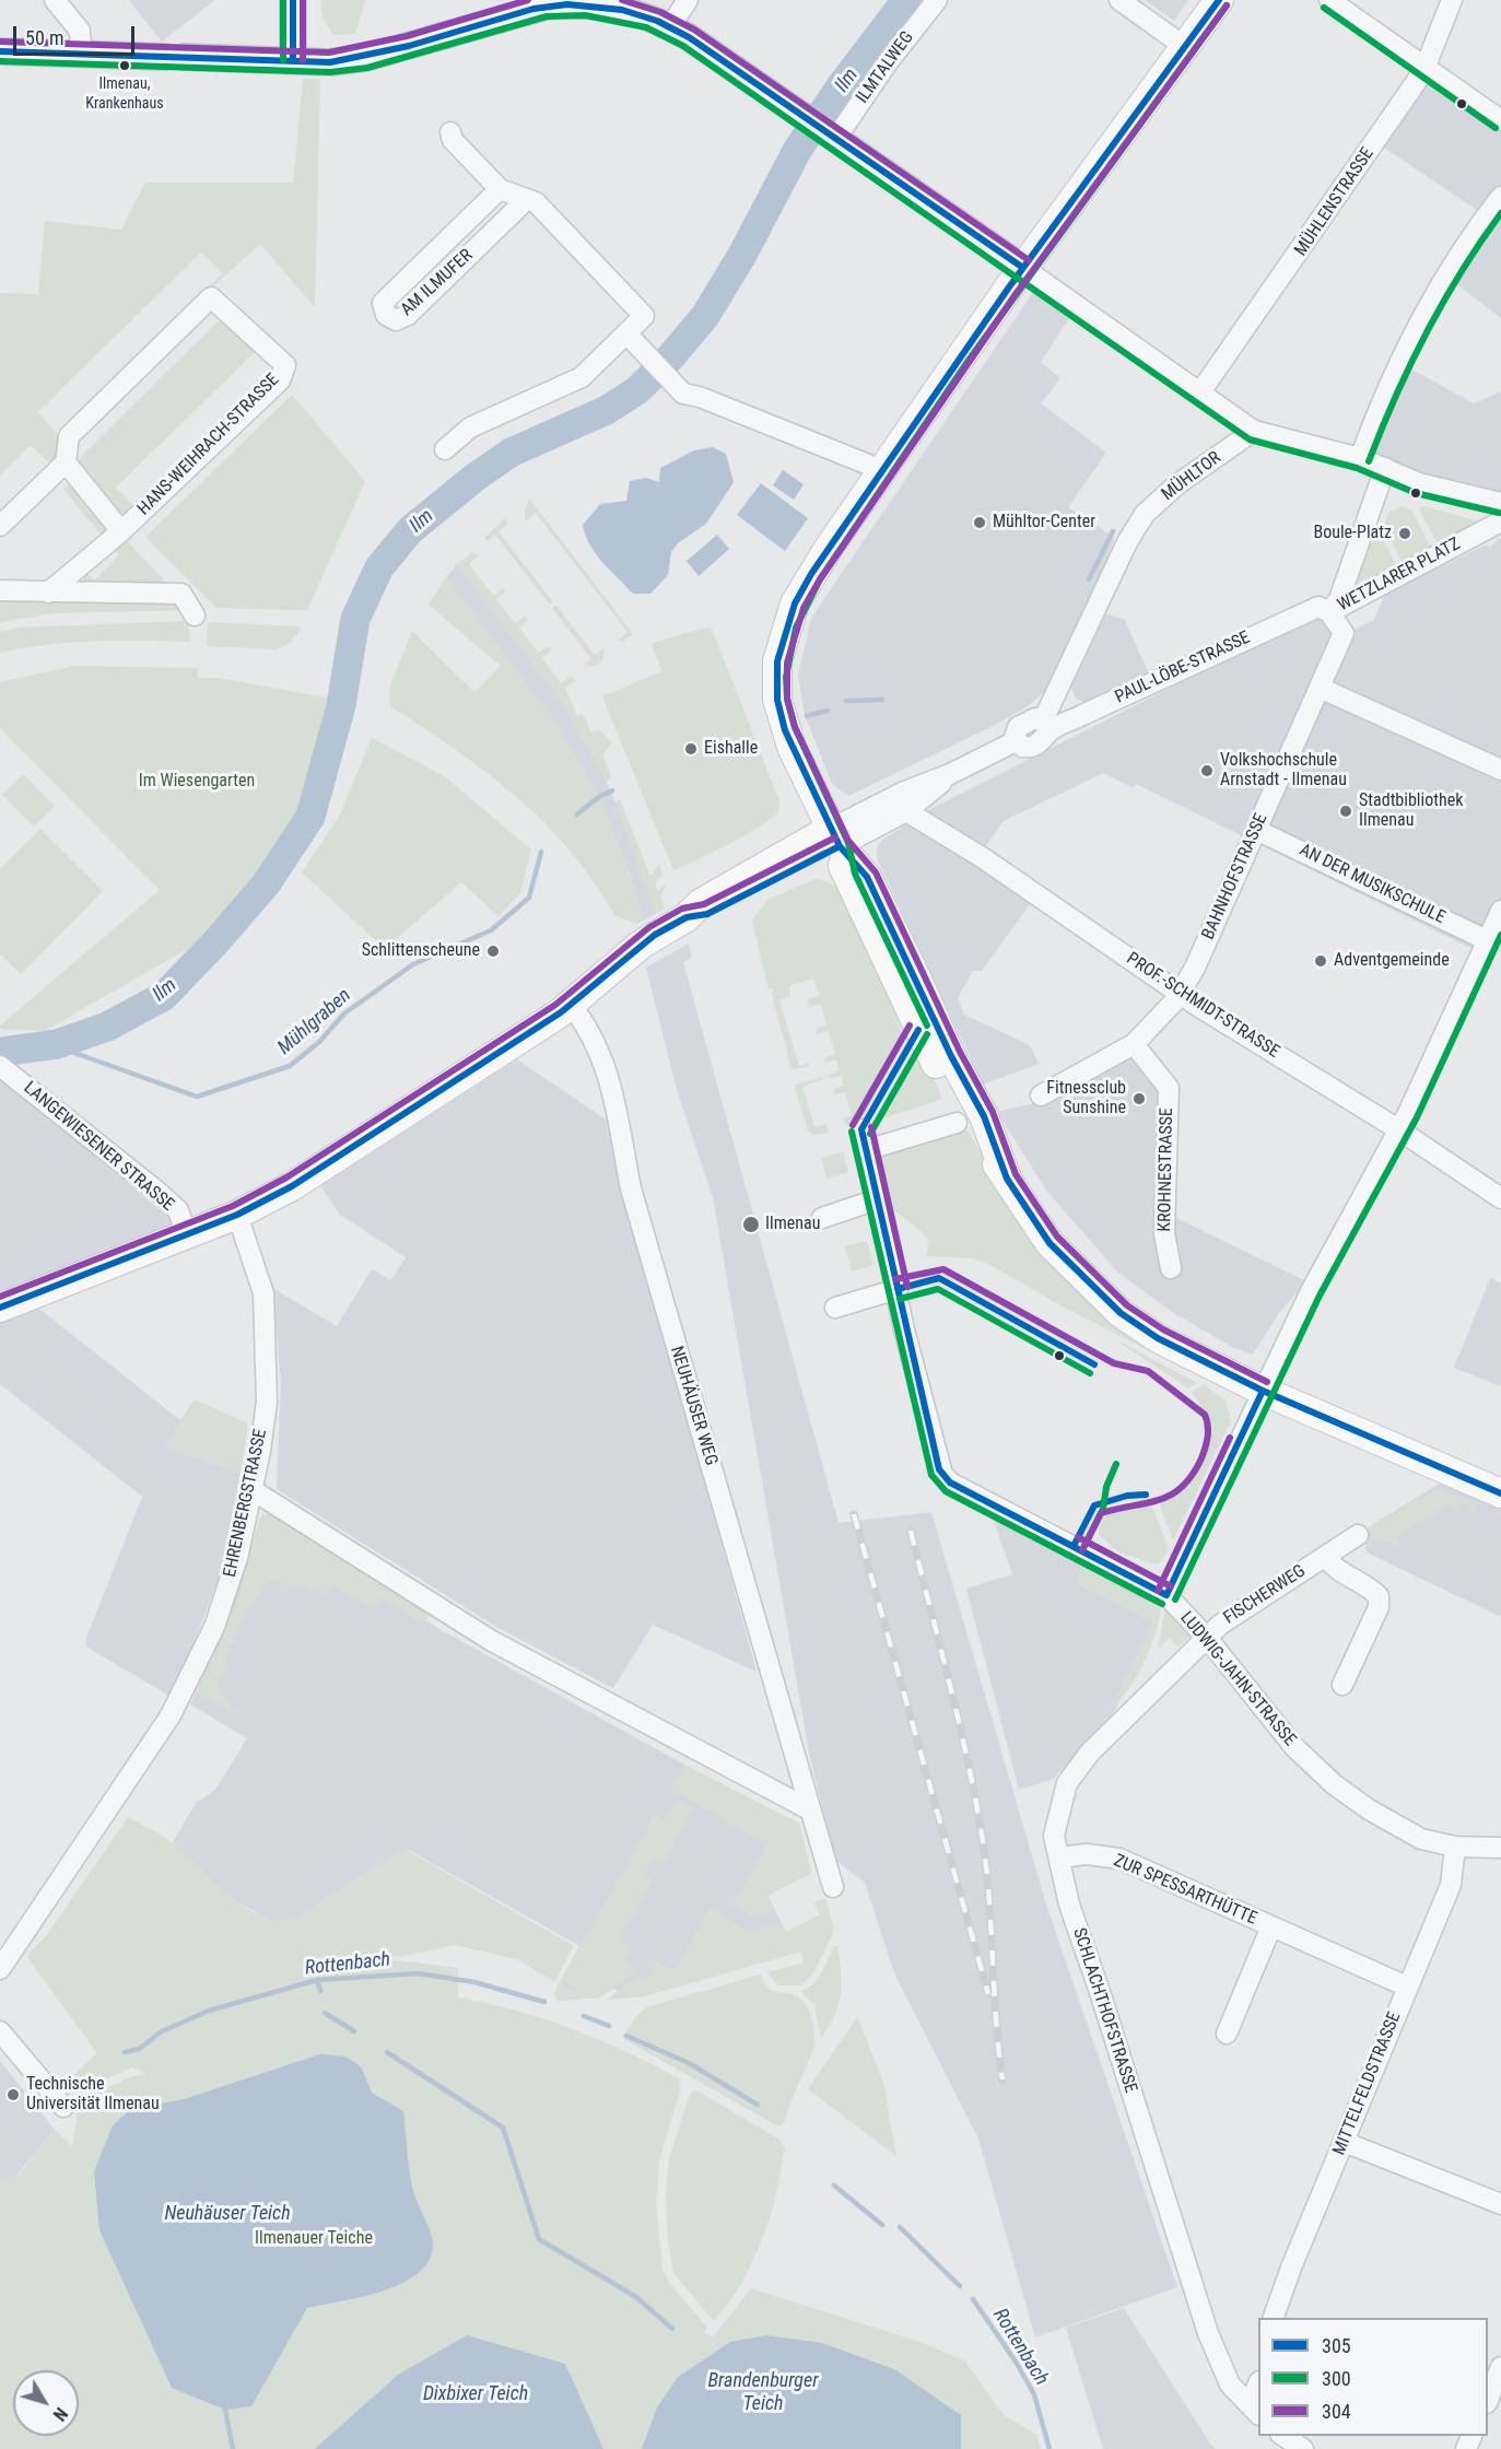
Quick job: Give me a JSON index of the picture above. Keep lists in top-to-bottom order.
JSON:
{
  "streets": {
    "main road": ["LANGEWIESENER STRASSE"],
    "street": [
      "ILMTALWEG",
      "MÜHLENSTRASSE",
      "AM ILMUFER",
      "HANS-WEIHRACH-STRASSE",
      "MÜHLTOR",
      "WETZLARER PLATZ",
      "PAUL-LÖBE-STRASSE",
      "BAHNHOFSTRASSE",
      "AN DER MUSIKSCHULE",
      "PROF.-SCHMIDT-STRASSE",
      "KROHNESTRASSE",
      "NEUHÄUSER WEG",
      "EHRENBERGSTRASSE",
      "FISCHERWEG",
      "LUDWIG-JAHN-STRASSE",
      "ZUR SPESSARTHÜTTE",
      "SCHLACHTHOFSTRASSE",
      "MITTELFELDSTRASSE"
    ]
  },
  "crossings": [
    ["MÜHLTOR", "PAUL-LÖBE-STRASSE"],
    ["WETZLARER PLATZ", "PAUL-LÖBE-STRASSE"],
    ["WETZLARER PLATZ", "BAHNHOFSTRASSE"],
    ["PAUL-LÖBE-STRASSE", "BAHNHOFSTRASSE"],
    ["PAUL-LÖBE-STRASSE", "PROF.-SCHMIDT-STRASSE"],
    ["PAUL-LÖBE-STRASSE", "LANGEWIESENER STRASSE"],
    ["BAHNHOFSTRASSE", "AN DER MUSIKSCHULE"],
    ["BAHNHOFSTRASSE", "PROF.-SCHMIDT-STRASSE"],
    ["BAHNHOFSTRASSE", "KROHNESTRASSE"],
    ["LANGEWIESENER STRASSE", "NEUHÄUSER WEG"],
    ["LANGEWIESENER STRASSE", "EHRENBERGSTRASSE"],
    ["FISCHERWEG", "LUDWIG-JAHN-STRASSE"],
    ["FISCHERWEG", "SCHLACHTHOFSTRASSE"],
    ["LUDWIG-JAHN-STRASSE", "SCHLACHTHOFSTRASSE"],
    ["LUDWIG-JAHN-STRASSE", "MITTELFELDSTRASSE"],
    ["ZUR SPESSARTHÜTTE", "SCHLACHTHOFSTRASSE"],
    ["ZUR SPESSARTHÜTTE", "MITTELFELDSTRASSE"]
  ],
  "water": [
    "Ilm",
    "Mühlgraben",
    "Rottenbach",
    "Neuhäuser Teich",
    "Brandenburger Teich",
    "Dixbixer Teich"
  ],
  "parks": ["Im Wiesengarten", "Ilmenauer Teiche"],
  "places": [
    "Ilmenau, Krankenhaus",
    "Mühltor-Center",
    "Boule-Platz",
    "Eishalle",
    "Volkshochschule Arnstadt - Ilmenau",
    "Stadtbibliothek Ilmenau",
    "Schlittenscheune",
    "Adventgemeinde",
    "Fitnessclub Sunshine",
    "Ilmenau",
    "Technische Universität Ilmenau"
  ],
  "lines": ["transit line 305", "transit line 300", "transit line 304"],
  "legend": ["305", "300", "304"],
  "scale_bar": "50 m",
  "north": "bottom right"
}
